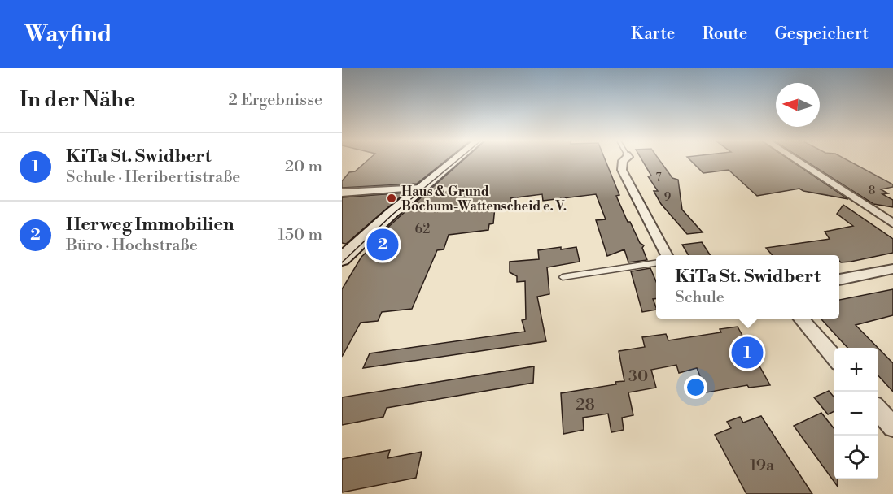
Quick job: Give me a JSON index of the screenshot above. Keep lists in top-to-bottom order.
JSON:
{
  "places": ["Haus & Grund Bochum-Wattenscheid e. V."],
  "house_numbers": [
    "7",
    "8",
    "9",
    "62",
    "30",
    "28",
    "19a"
  ],
  "north": "left",
  "page": {
    "header": "Wayfind",
    "nav": ["Karte", "Route", "Gespeichert"],
    "heading": ["In der Nähe", "2 Ergebnisse"],
    "list": [
      {
        "mark": "1",
        "name": "KiTa St. Swidbert",
        "note": "Schule · Heribertistraße",
        "value": "20 m"
      },
      {
        "mark": "2",
        "name": "Herweg Immobilien",
        "note": "Büro · Hochstraße",
        "value": "150 m"
      }
    ],
    "pins": ["2", "1"],
    "popup": ["KiTa St. Swidbert", "Schule"],
    "map_buttons": ["+", "−"]
  }
}
